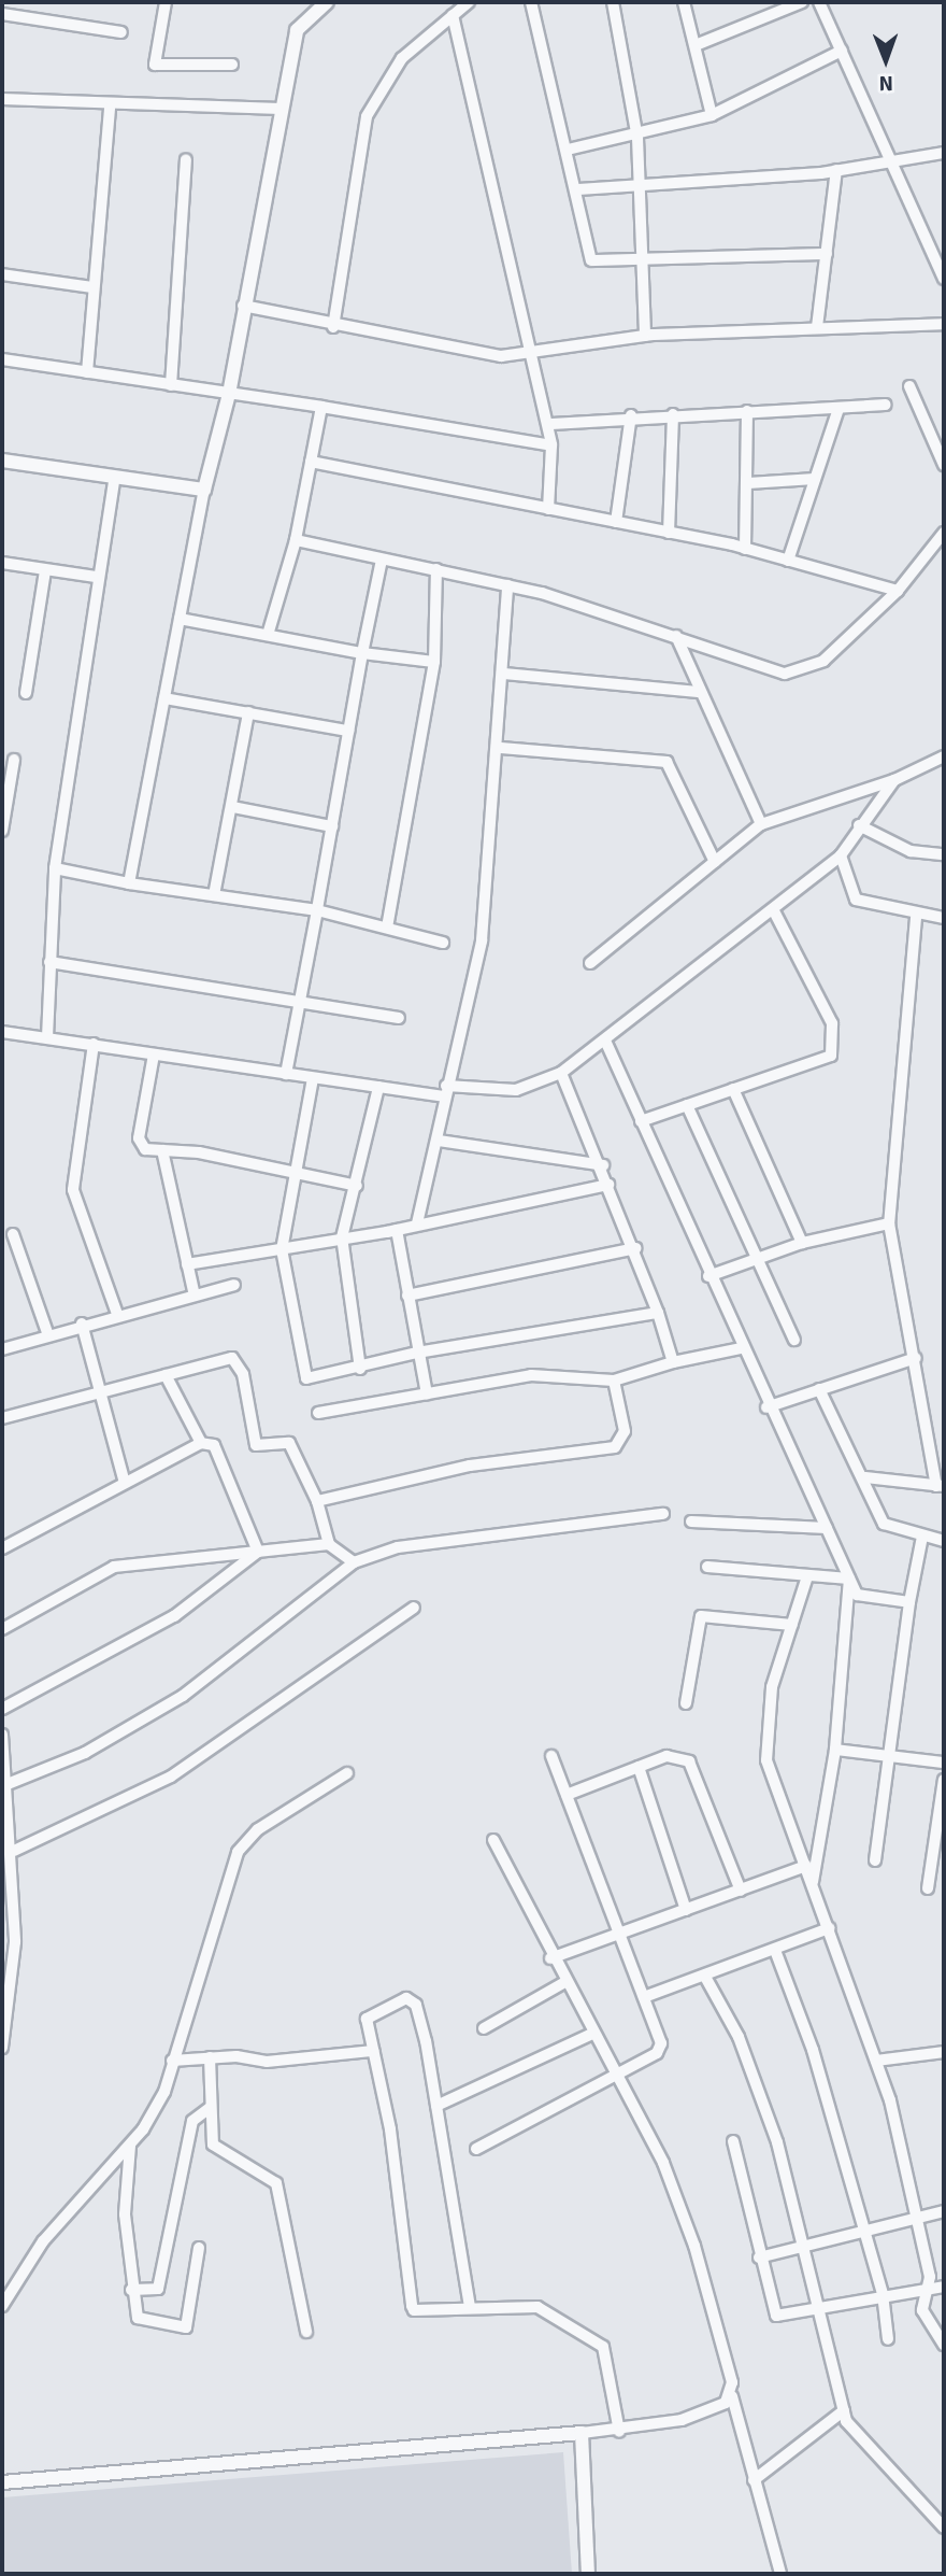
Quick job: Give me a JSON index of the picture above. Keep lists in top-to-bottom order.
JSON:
{
  "north": "bottom"
}
